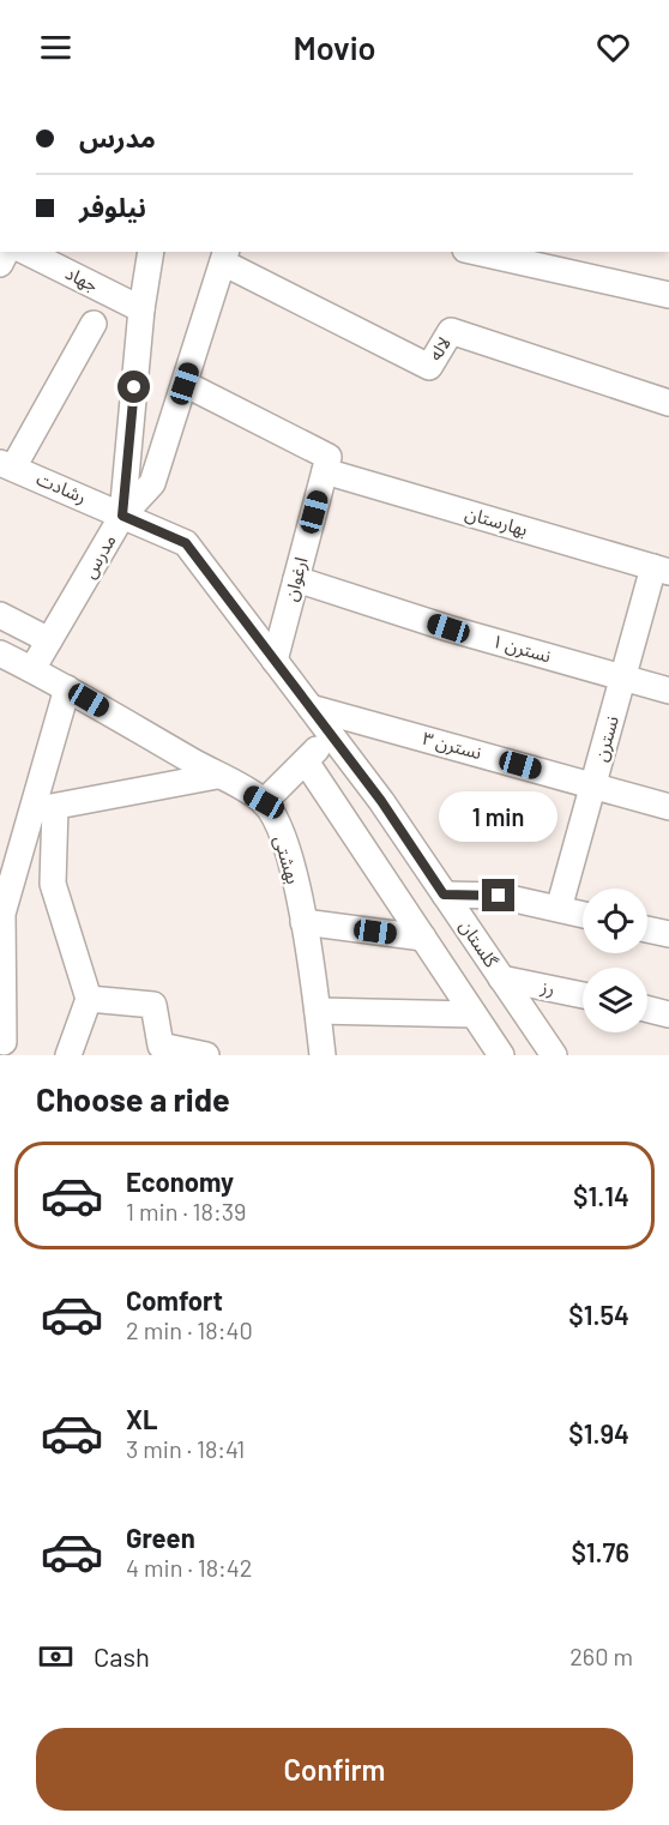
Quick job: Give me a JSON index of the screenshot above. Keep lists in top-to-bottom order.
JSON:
{
  "streets": {
    "street": [
      "جهاد",
      "لاله",
      "رشادت",
      "بهارستان",
      "مدرس",
      "ارغوان",
      "نسترن ۱",
      "نسترن",
      "نسترن ۳",
      "بهشتی",
      "گلستان",
      "رز"
    ]
  },
  "crossings": [
    ["جهاد", "مدرس"],
    ["رشادت", "مدرس"],
    ["رشادت", "گلستان"],
    ["بهارستان", "ارغوان"],
    ["بهارستان", "نسترن"],
    ["مدرس", "گلستان"],
    ["ارغوان", "نسترن ۱"],
    ["ارغوان", "گلستان"],
    ["نسترن ۱", "نسترن"],
    ["نسترن", "نسترن ۳"],
    ["نسترن ۳", "گلستان"],
    ["گلستان", "رز"]
  ],
  "page": {
    "header": "Movio",
    "banner": ["مدرس", "نیلوفر"],
    "bubble": "1 min",
    "heading": "Choose a ride",
    "list": [
      {
        "name": "Economy",
        "note": "1 min · 18:39",
        "value": "$1.14"
      },
      {
        "name": "Comfort",
        "note": "2 min · 18:40",
        "value": "$1.54"
      },
      {
        "name": "XL",
        "note": "3 min · 18:41",
        "value": "$1.94"
      },
      {
        "name": "Green",
        "note": "4 min · 18:42",
        "value": "$1.76"
      }
    ],
    "pay": ["Cash", "260 m"],
    "buttons": "Confirm"
  }
}
